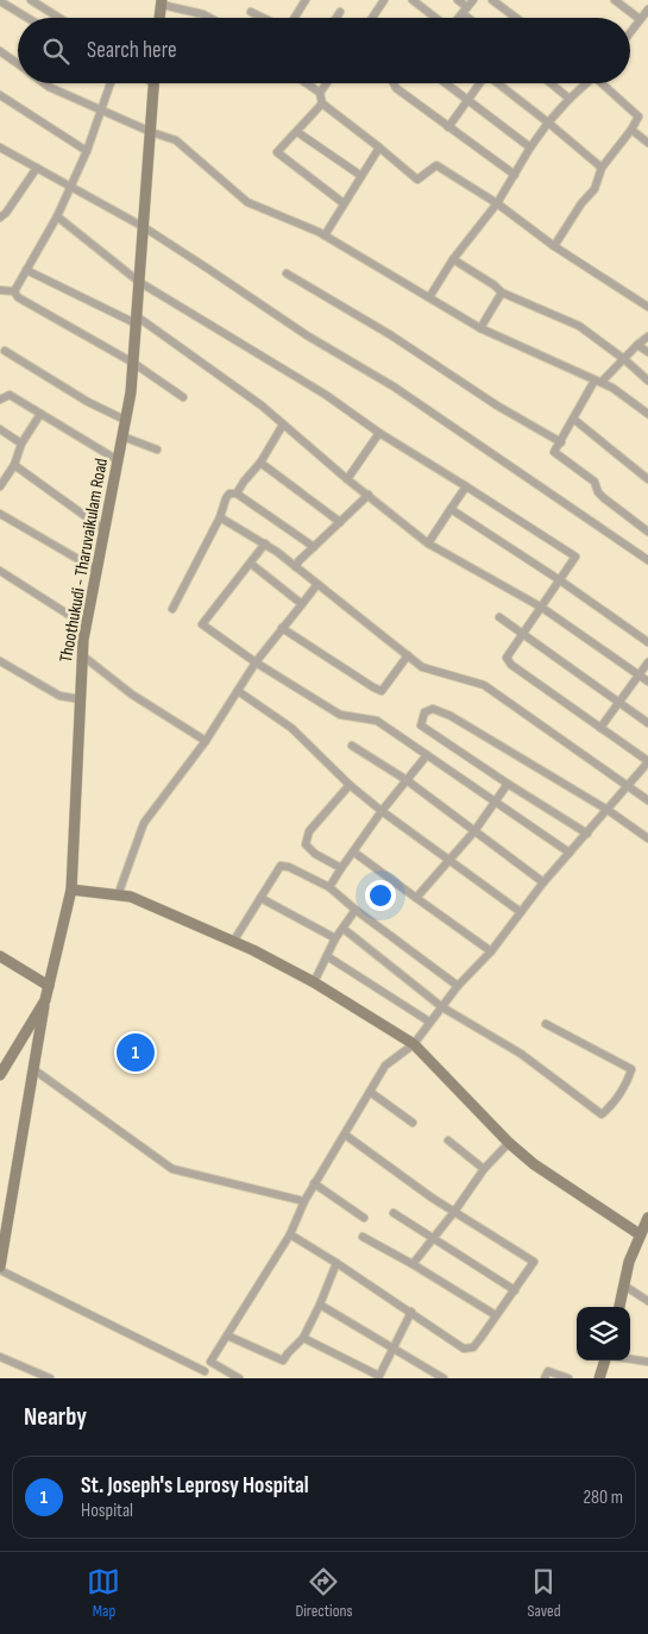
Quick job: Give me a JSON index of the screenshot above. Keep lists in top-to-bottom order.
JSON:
{
  "streets": {
    "main road": ["Thoothukudi - Tharuvaikulam Road"]
  },
  "page": {
    "search": "Search here",
    "pins": "1",
    "heading": "Nearby",
    "list": [
      {
        "mark": "1",
        "name": "St. Joseph's Leprosy Hospital",
        "note": "Hospital",
        "value": "280 m"
      }
    ],
    "nav": ["Map", "Directions", "Saved"]
  }
}
